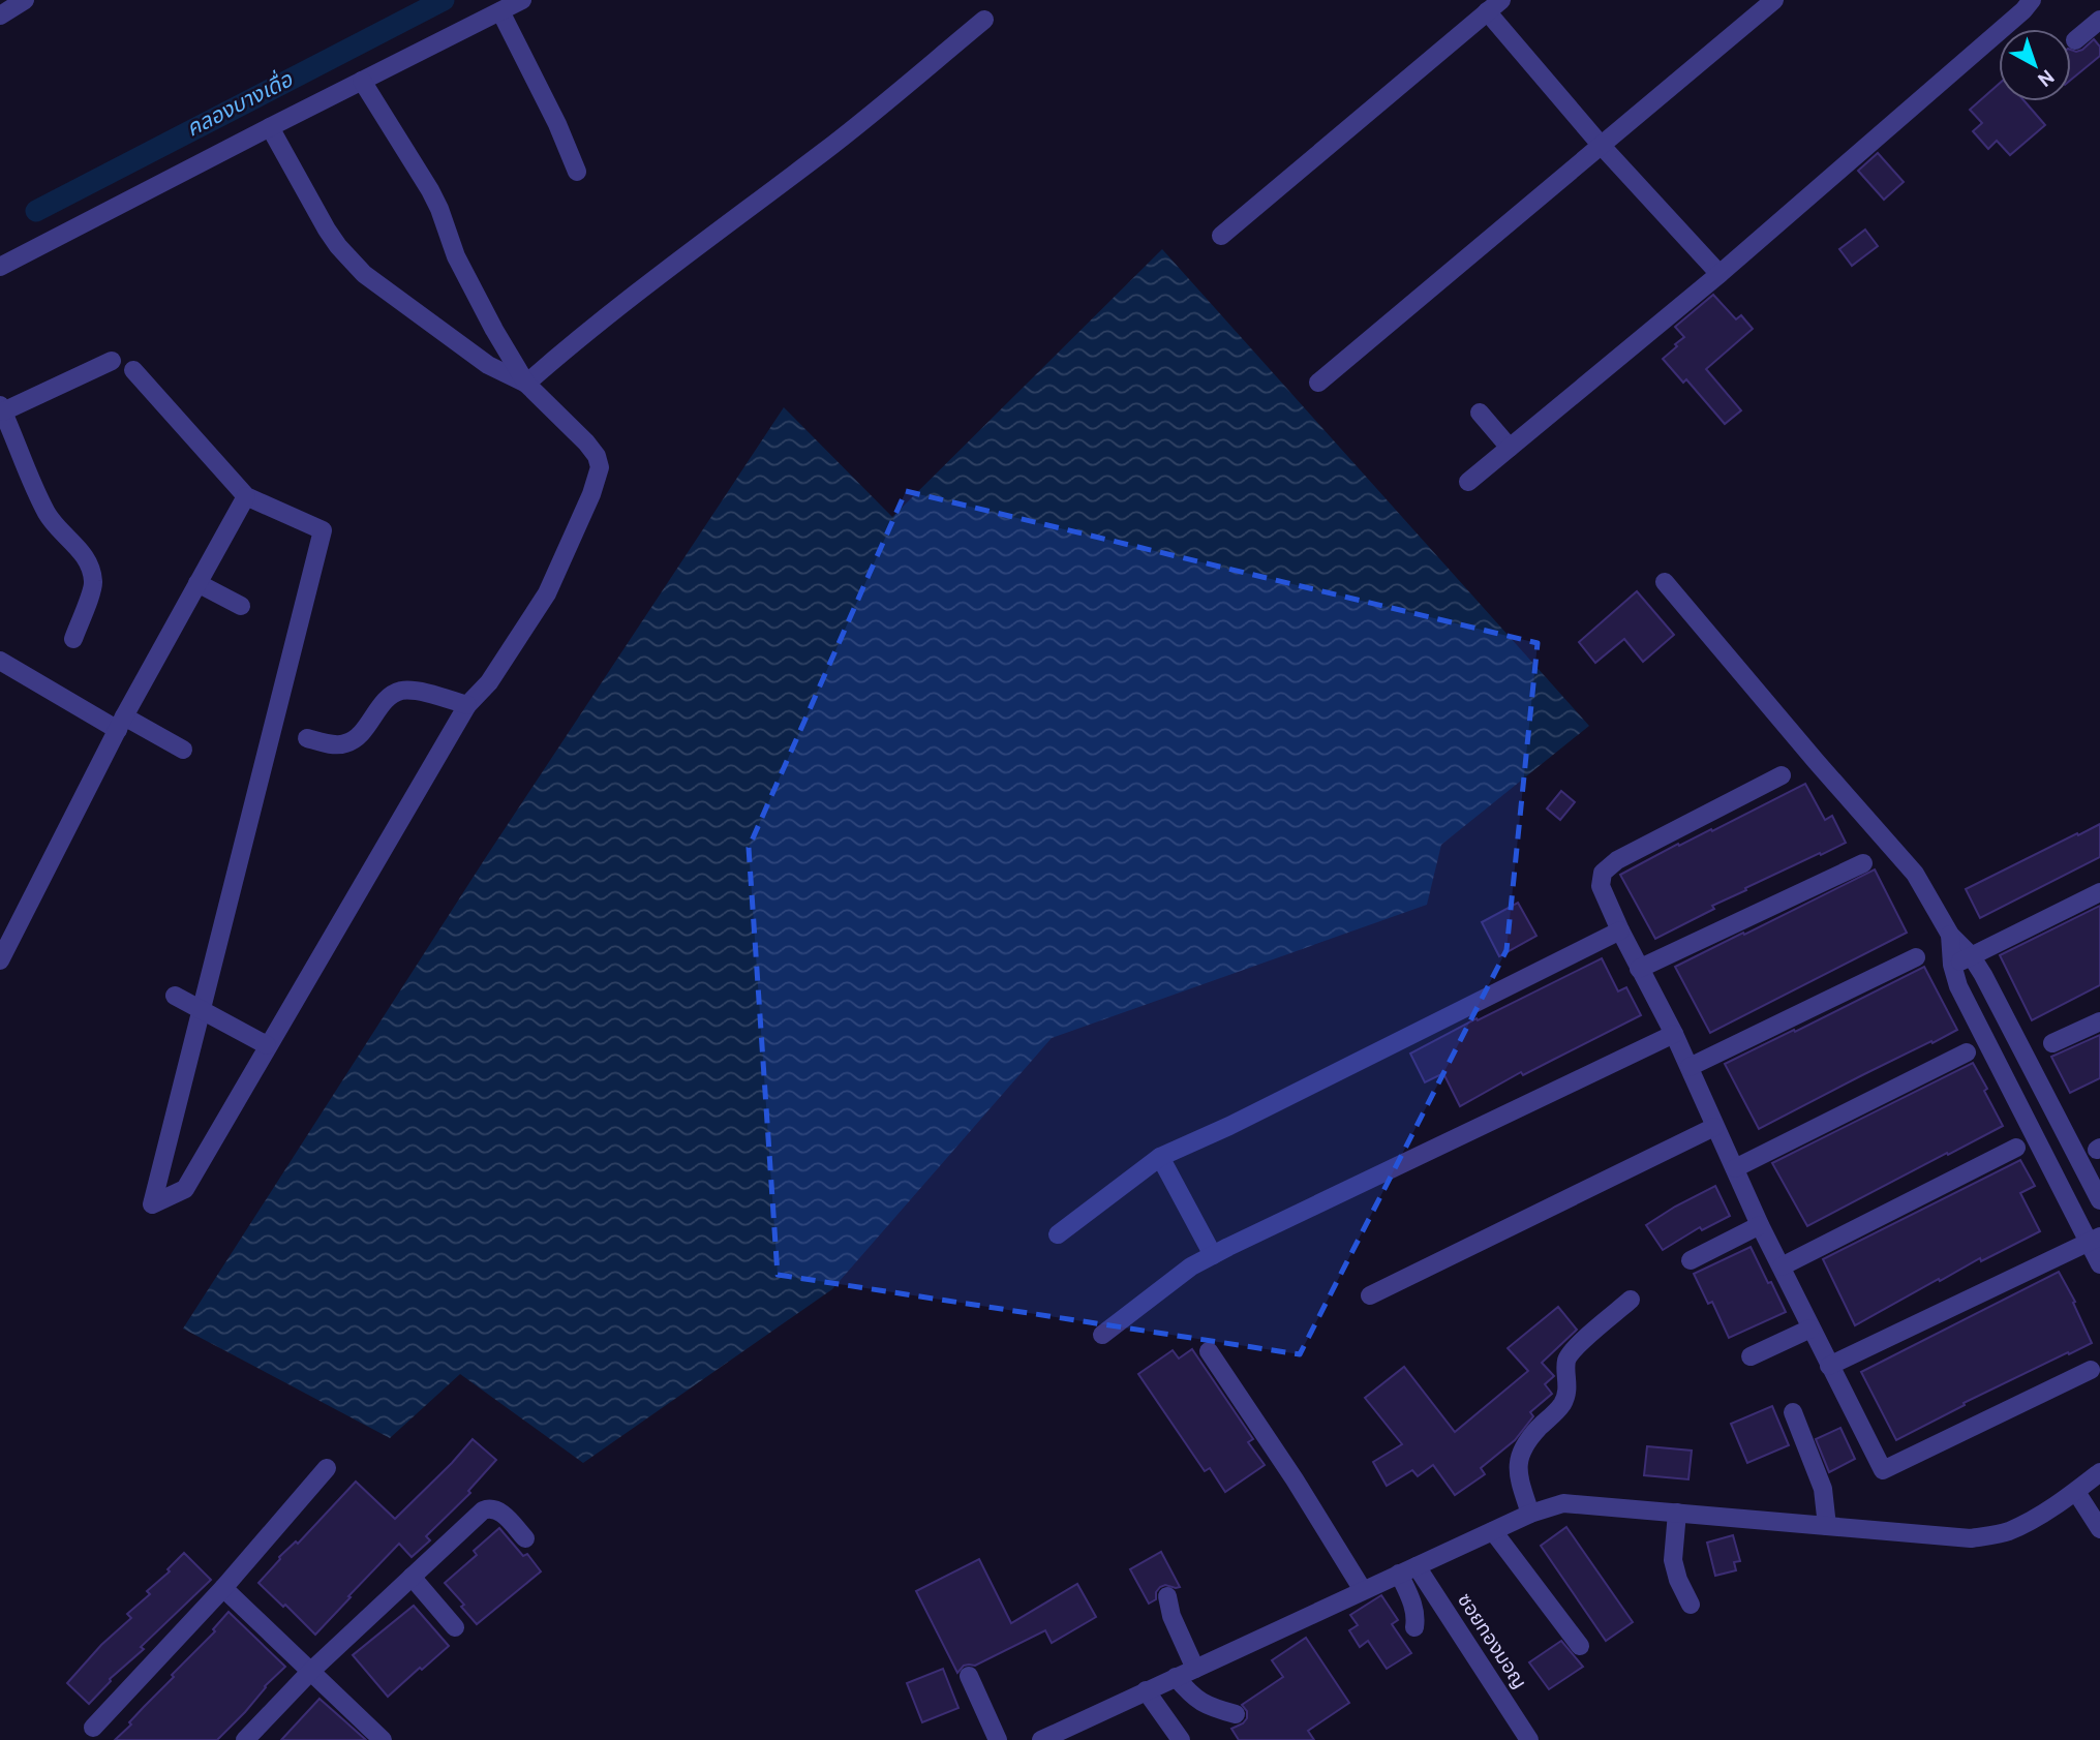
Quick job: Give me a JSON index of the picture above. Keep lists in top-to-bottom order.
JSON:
{
  "streets": {
    "street": ["ซอยทองมอญ"]
  },
  "water": ["คลองบางเดื่อ"],
  "north": "bottom right"
}
